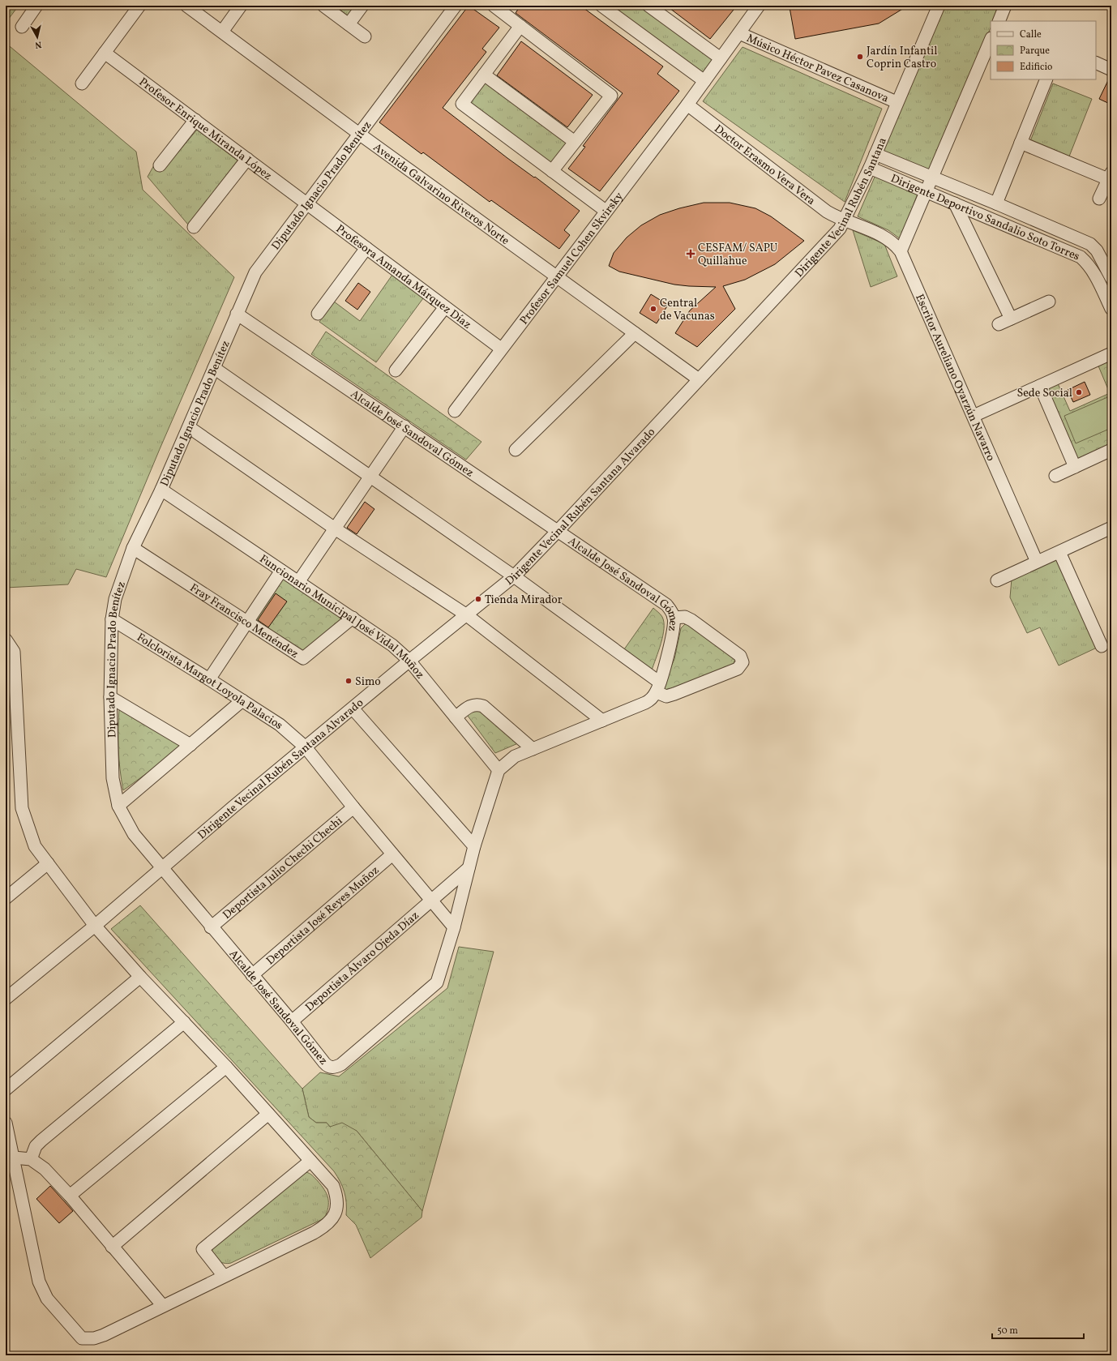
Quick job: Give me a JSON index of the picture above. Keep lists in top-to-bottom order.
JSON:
{
  "streets": {
    "street": [
      "Músico Héctor Pavez Casanova",
      "Profesor Enrique Miranda López",
      "Doctor Erasmo Vera Vera",
      "Diputado Ignacio Prado Benítez",
      "Avenida Galvarino Riveros Norte",
      "Dirigente Vecinal Rubén Santana",
      "Dirigente Deportivo Sandalio Soto Torres",
      "Profesor Samuel Cohen Skvirsky",
      "Profesora Amanda Márquez Díaz",
      "Escritor Aureliano Oyarzún Navarro",
      "Alcalde José Sandoval Gómez",
      "Dirigente Vecinal Rubén Santana Alvarado",
      "Funcionario Municipal José Vidal Muñoz",
      "Fray Francisco Menéndez",
      "Folclorista Margot Loyola Palacios",
      "Deportista Julio Chechi Chechi",
      "Deportista José Reyes Muñoz",
      "Deportista Álvaro Ojeda Díaz"
    ]
  },
  "crossings": [
    ["Músico Héctor Pavez Casanova", "Dirigente Vecinal Rubén Santana"],
    ["Músico Héctor Pavez Casanova", "Profesor Samuel Cohen Skvirsky"],
    ["Profesor Enrique Miranda López", "Diputado Ignacio Prado Benítez"],
    ["Profesor Enrique Miranda López", "Profesora Amanda Márquez Díaz"],
    ["Doctor Erasmo Vera Vera", "Dirigente Vecinal Rubén Santana"],
    ["Doctor Erasmo Vera Vera", "Profesor Samuel Cohen Skvirsky"],
    ["Doctor Erasmo Vera Vera", "Escritor Aureliano Oyarzún Navarro"],
    ["Diputado Ignacio Prado Benítez", "Avenida Galvarino Riveros Norte"],
    ["Diputado Ignacio Prado Benítez", "Profesora Amanda Márquez Díaz"],
    ["Diputado Ignacio Prado Benítez", "Alcalde José Sandoval Gómez"],
    ["Diputado Ignacio Prado Benítez", "Dirigente Vecinal Rubén Santana Alvarado"],
    ["Diputado Ignacio Prado Benítez", "Funcionario Municipal José Vidal Muñoz"],
    ["Diputado Ignacio Prado Benítez", "Fray Francisco Menéndez"],
    ["Diputado Ignacio Prado Benítez", "Folclorista Margot Loyola Palacios"],
    ["Avenida Galvarino Riveros Norte", "Dirigente Vecinal Rubén Santana"],
    ["Avenida Galvarino Riveros Norte", "Profesor Samuel Cohen Skvirsky"],
    ["Avenida Galvarino Riveros Norte", "Dirigente Vecinal Rubén Santana Alvarado"],
    ["Dirigente Vecinal Rubén Santana", "Dirigente Deportivo Sandalio Soto Torres"],
    ["Dirigente Vecinal Rubén Santana", "Escritor Aureliano Oyarzún Navarro"],
    ["Dirigente Vecinal Rubén Santana", "Dirigente Vecinal Rubén Santana Alvarado"],
    ["Profesor Samuel Cohen Skvirsky", "Profesora Amanda Márquez Díaz"],
    ["Alcalde José Sandoval Gómez", "Dirigente Vecinal Rubén Santana Alvarado"],
    ["Alcalde José Sandoval Gómez", "Funcionario Municipal José Vidal Muñoz"],
    ["Alcalde José Sandoval Gómez", "Folclorista Margot Loyola Palacios"],
    ["Alcalde José Sandoval Gómez", "Deportista Julio Chechi Chechi"],
    ["Alcalde José Sandoval Gómez", "Deportista José Reyes Muñoz"],
    ["Alcalde José Sandoval Gómez", "Deportista Álvaro Ojeda Díaz"],
    ["Dirigente Vecinal Rubén Santana Alvarado", "Funcionario Municipal José Vidal Muñoz"],
    ["Dirigente Vecinal Rubén Santana Alvarado", "Folclorista Margot Loyola Palacios"],
    ["Funcionario Municipal José Vidal Muñoz", "Fray Francisco Menéndez"],
    ["Folclorista Margot Loyola Palacios", "Deportista Julio Chechi Chechi"],
    ["Folclorista Margot Loyola Palacios", "Deportista José Reyes Muñoz"],
    ["Folclorista Margot Loyola Palacios", "Deportista Álvaro Ojeda Díaz"]
  ],
  "places": {
    "other": [
      "Jardín Infantil Coprin Castro",
      "Central de Vacunas",
      "Sede Social",
      "Tienda Mirador",
      "Simo"
    ],
    "health": ["CESFAM/ SAPU Quillahue"]
  },
  "legend": ["Calle", "Parque", "Edificio"],
  "scale_bar": "50 m",
  "north": "bottom"
}
